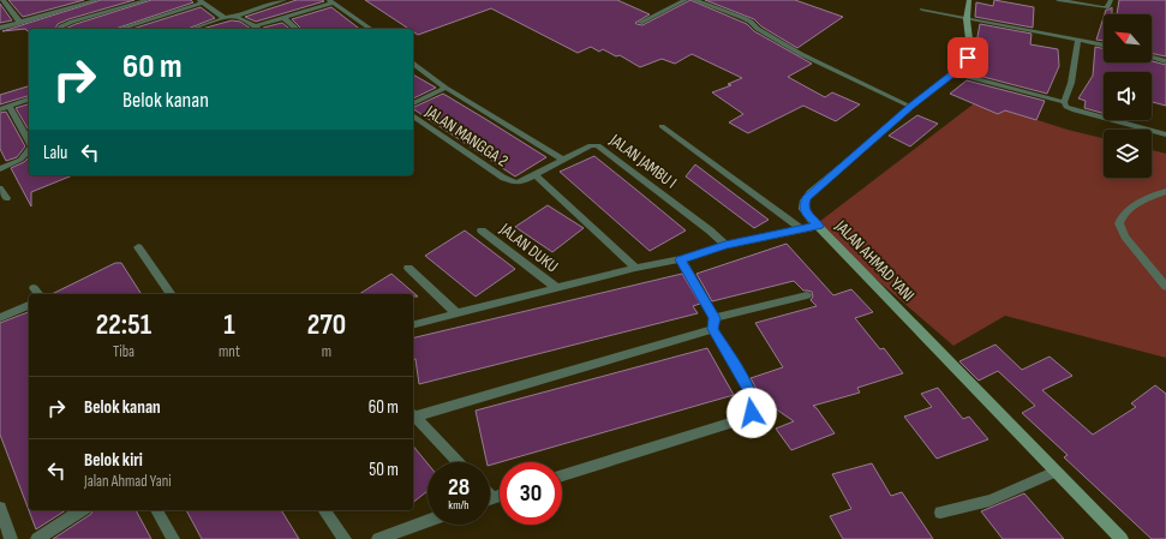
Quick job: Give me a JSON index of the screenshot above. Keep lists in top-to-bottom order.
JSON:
{
  "streets": {
    "street": [
      "JALAN MANGGA 2",
      "JALAN JAMBU I",
      "JALAN DUKU",
      "JALAN AHMAD YANI"
    ]
  },
  "crossings": [
    ["JALAN MANGGA 2", "JALAN JAMBU I"]
  ],
  "north": "top left",
  "page": {
    "turn": ["60 m", "Belok kanan"],
    "then": "Lalu",
    "eta": [
      "22:51",
      "Tiba",
      "1",
      "mnt",
      "270",
      "m"
    ],
    "list": [
      {
        "name": "Belok kanan",
        "value": "60 m"
      },
      {
        "name": "Belok kiri",
        "note": "Jalan Ahmad Yani",
        "value": "50 m"
      }
    ],
    "speed": "28 km/h",
    "limit": "30"
  }
}
